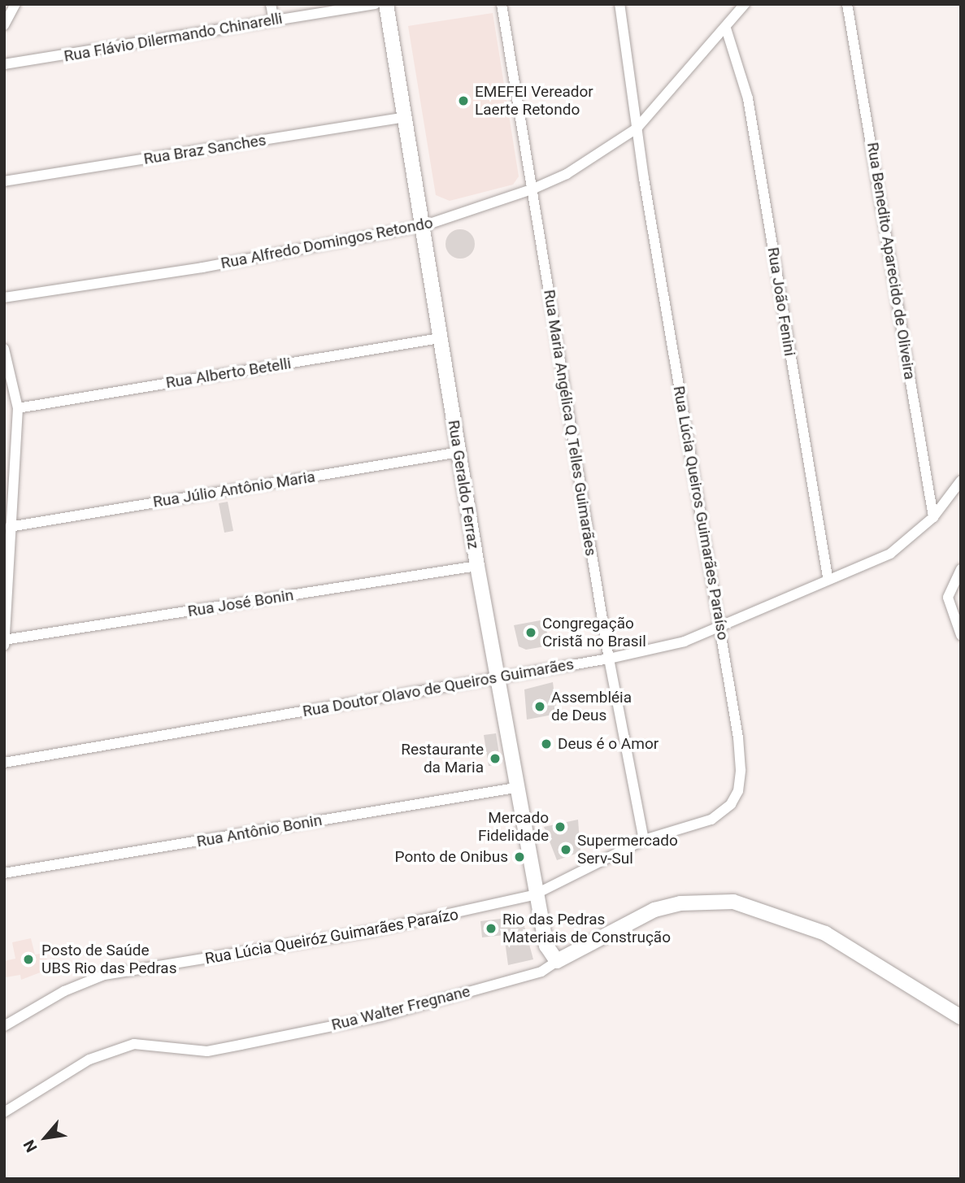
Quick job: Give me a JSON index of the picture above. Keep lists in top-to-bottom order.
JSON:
{
  "streets": {
    "street": [
      "Rua Flávio Dilermando Chinarelli",
      "Rua Braz Sanches",
      "Rua Alfredo Domingos Retondo",
      "Rua Benedito Aparecido de Oliveira",
      "Rua João Fenini",
      "Rua Alberto Betelli",
      "Rua Maria Angélica Q Telles Guimarães",
      "Rua Geraldo Ferraz",
      "Rua Júlio Antônio Maria",
      "Rua Lúcia Queiros Guimarães Paraíso",
      "Rua José Bonin",
      "Rua Doutor Olavo de Queiros Guimarães",
      "Rua Antônio Bonin",
      "Rua Lúcia Queiróz Guimarães Paraízo",
      "Rua Walter Fregnane"
    ]
  },
  "crossings": [
    ["Rua Braz Sanches", "Rua Geraldo Ferraz"],
    ["Rua Alfredo Domingos Retondo", "Rua João Fenini"],
    ["Rua Alfredo Domingos Retondo", "Rua Maria Angélica Q Telles Guimarães"],
    ["Rua Alfredo Domingos Retondo", "Rua Geraldo Ferraz"],
    ["Rua Alfredo Domingos Retondo", "Rua Lúcia Queiros Guimarães Paraíso"],
    ["Rua Benedito Aparecido de Oliveira", "Rua Doutor Olavo de Queiros Guimarães"],
    ["Rua João Fenini", "Rua Doutor Olavo de Queiros Guimarães"],
    ["Rua Alberto Betelli", "Rua Geraldo Ferraz"],
    ["Rua Maria Angélica Q Telles Guimarães", "Rua Lúcia Queiros Guimarães Paraíso"],
    ["Rua Maria Angélica Q Telles Guimarães", "Rua Doutor Olavo de Queiros Guimarães"],
    ["Rua Geraldo Ferraz", "Rua Júlio Antônio Maria"],
    ["Rua Geraldo Ferraz", "Rua Lúcia Queiros Guimarães Paraíso"],
    ["Rua Geraldo Ferraz", "Rua José Bonin"],
    ["Rua Geraldo Ferraz", "Rua Doutor Olavo de Queiros Guimarães"],
    ["Rua Geraldo Ferraz", "Rua Antônio Bonin"],
    ["Rua Geraldo Ferraz", "Rua Lúcia Queiróz Guimarães Paraízo"],
    ["Rua Geraldo Ferraz", "Rua Walter Fregnane"],
    ["Rua Lúcia Queiros Guimarães Paraíso", "Rua Doutor Olavo de Queiros Guimarães"],
    ["Rua Lúcia Queiros Guimarães Paraíso", "Rua Lúcia Queiróz Guimarães Paraízo"]
  ],
  "places": [
    "EMEFEI Vereador Laerte Retondo",
    "Congregação Cristã no Brasil",
    "Assembléia de Deus",
    "Deus é o Amor",
    "Restaurante da Maria",
    "Mercado Fidelidade",
    "Supermercado Serv-Sul",
    "Ponto de Onibus",
    "Rio das Pedras Materiais de Construção",
    "Posto de Saúde UBS Rio das Pedras"
  ],
  "north": "bottom left"
}
